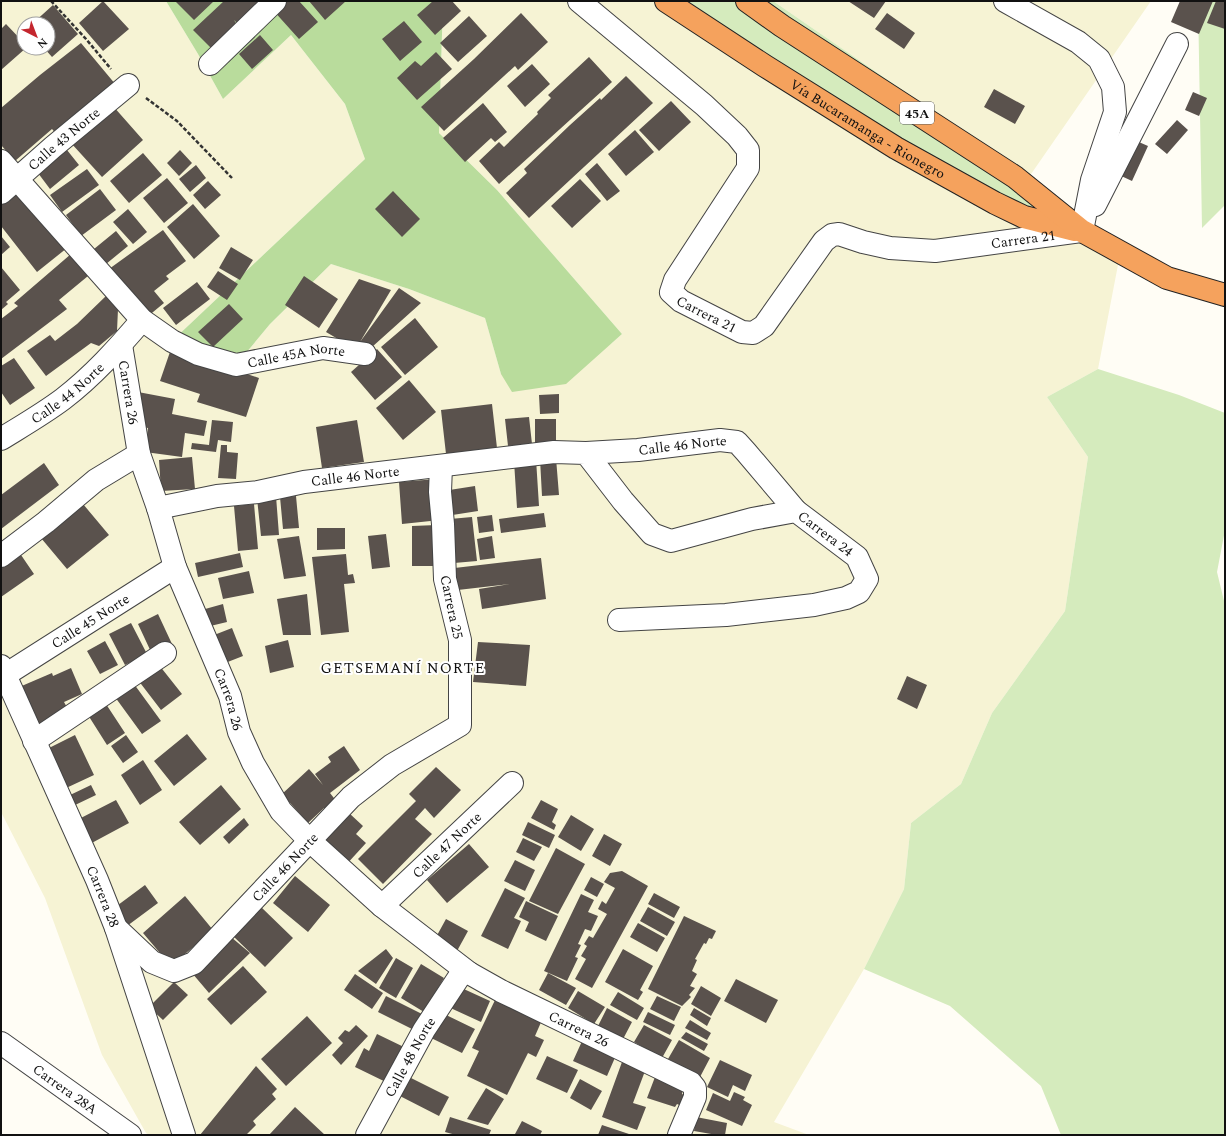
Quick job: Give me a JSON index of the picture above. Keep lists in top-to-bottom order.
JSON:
{
  "streets": {
    "highway": ["45A", "Vía Bucaramanga - Rionegro"],
    "street": [
      "Calle 43 Norte",
      "Carrera 21",
      "Calle 45A Norte",
      "Calle 44 Norte",
      "Carrera 26",
      "Calle 46 Norte",
      "Carrera 24",
      "Carrera 25",
      "Calle 45 Norte",
      "Calle 47 Norte",
      "Carrera 28",
      "Calle 48 Norte",
      "Carrera 28A"
    ]
  },
  "crossings": [
    ["Vía Bucaramanga - Rionegro", "Carrera 21"],
    ["Calle 45A Norte", "Calle 44 Norte"],
    ["Calle 44 Norte", "Carrera 26"],
    ["Carrera 26", "Calle 46 Norte"],
    ["Carrera 26", "Calle 45 Norte"],
    ["Carrera 26", "Calle 47 Norte"],
    ["Carrera 26", "Calle 48 Norte"],
    ["Calle 46 Norte", "Carrera 24"],
    ["Calle 46 Norte", "Carrera 25"],
    ["Calle 46 Norte", "Carrera 28"],
    ["Calle 45 Norte", "Carrera 28"]
  ],
  "districts": ["GETSEMANÍ NORTE"],
  "north": "bottom right"
}
